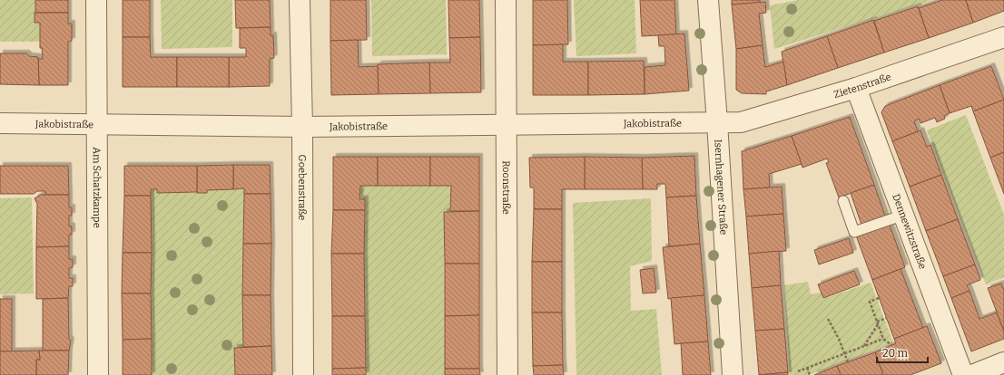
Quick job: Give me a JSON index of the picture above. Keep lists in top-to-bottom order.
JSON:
{
  "streets": {
    "street": [
      "Zietenstraße",
      "Jakobistraße",
      "Am Schatzkampe",
      "Goebenstraße",
      "Roonstraße",
      "Isernhagener Straße",
      "Dennewitzstraße"
    ]
  },
  "crossings": [
    ["Zietenstraße", "Jakobistraße"],
    ["Zietenstraße", "Isernhagener Straße"],
    ["Zietenstraße", "Dennewitzstraße"],
    ["Jakobistraße", "Am Schatzkampe"],
    ["Jakobistraße", "Goebenstraße"],
    ["Jakobistraße", "Roonstraße"],
    ["Jakobistraße", "Isernhagener Straße"]
  ],
  "scale_bar": "20 m"
}
